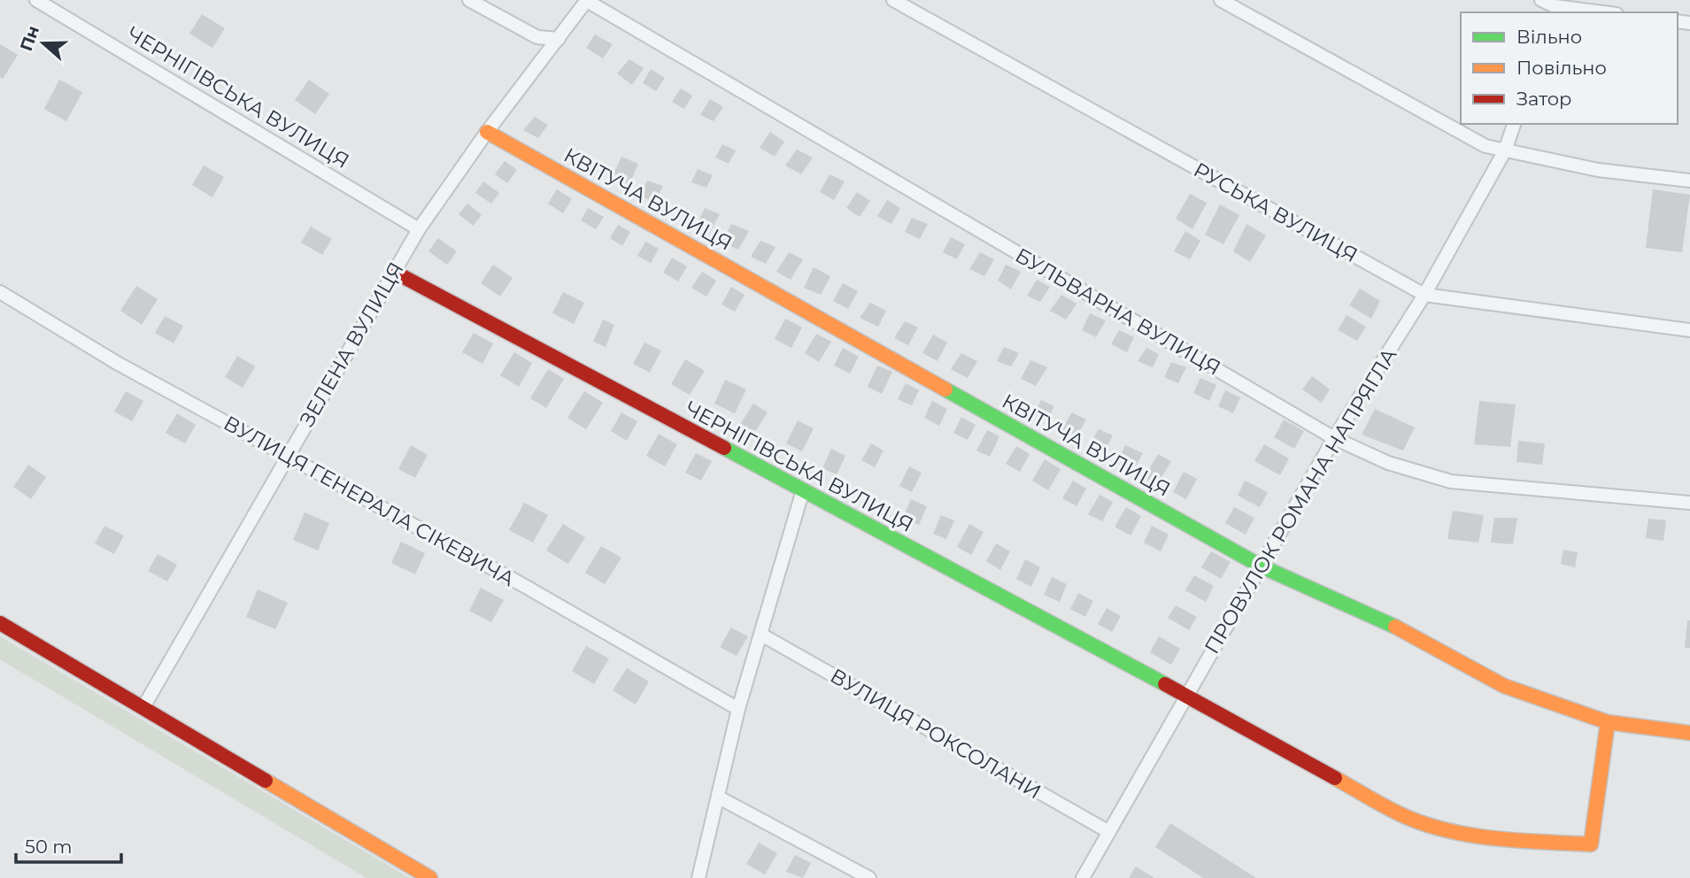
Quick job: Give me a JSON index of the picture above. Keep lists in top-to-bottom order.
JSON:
{
  "streets": {
    "street": [
      "ЧЕРНІГІВСЬКА ВУЛИЦЯ",
      "КВІТУЧА ВУЛИЦЯ",
      "РУСЬКА ВУЛИЦЯ",
      "БУЛЬВАРНА ВУЛИЦЯ",
      "ЗЕЛЕНА ВУЛИЦЯ",
      "ВУЛИЦЯ ГЕНЕРАЛА СІКЕВИЧА",
      "ПРОВУЛОК РОМАНА НАПРЯГЛА",
      "ВУЛИЦЯ РОКСОЛАНИ"
    ]
  },
  "crossings": [
    ["ЧЕРНІГІВСЬКА ВУЛИЦЯ", "КВІТУЧА ВУЛИЦЯ"],
    ["ЧЕРНІГІВСЬКА ВУЛИЦЯ", "ЗЕЛЕНА ВУЛИЦЯ"],
    ["ЧЕРНІГІВСЬКА ВУЛИЦЯ", "ПРОВУЛОК РОМАНА НАПРЯГЛА"],
    ["КВІТУЧА ВУЛИЦЯ", "ЗЕЛЕНА ВУЛИЦЯ"],
    ["КВІТУЧА ВУЛИЦЯ", "ПРОВУЛОК РОМАНА НАПРЯГЛА"],
    ["РУСЬКА ВУЛИЦЯ", "ПРОВУЛОК РОМАНА НАПРЯГЛА"],
    ["БУЛЬВАРНА ВУЛИЦЯ", "ЗЕЛЕНА ВУЛИЦЯ"],
    ["БУЛЬВАРНА ВУЛИЦЯ", "ПРОВУЛОК РОМАНА НАПРЯГЛА"],
    ["ЗЕЛЕНА ВУЛИЦЯ", "ВУЛИЦЯ ГЕНЕРАЛА СІКЕВИЧА"],
    ["ПРОВУЛОК РОМАНА НАПРЯГЛА", "ВУЛИЦЯ РОКСОЛАНИ"]
  ],
  "legend": ["Вільно", "Повільно", "Затор"],
  "scale_bar": "50 m",
  "north": "left"
}
